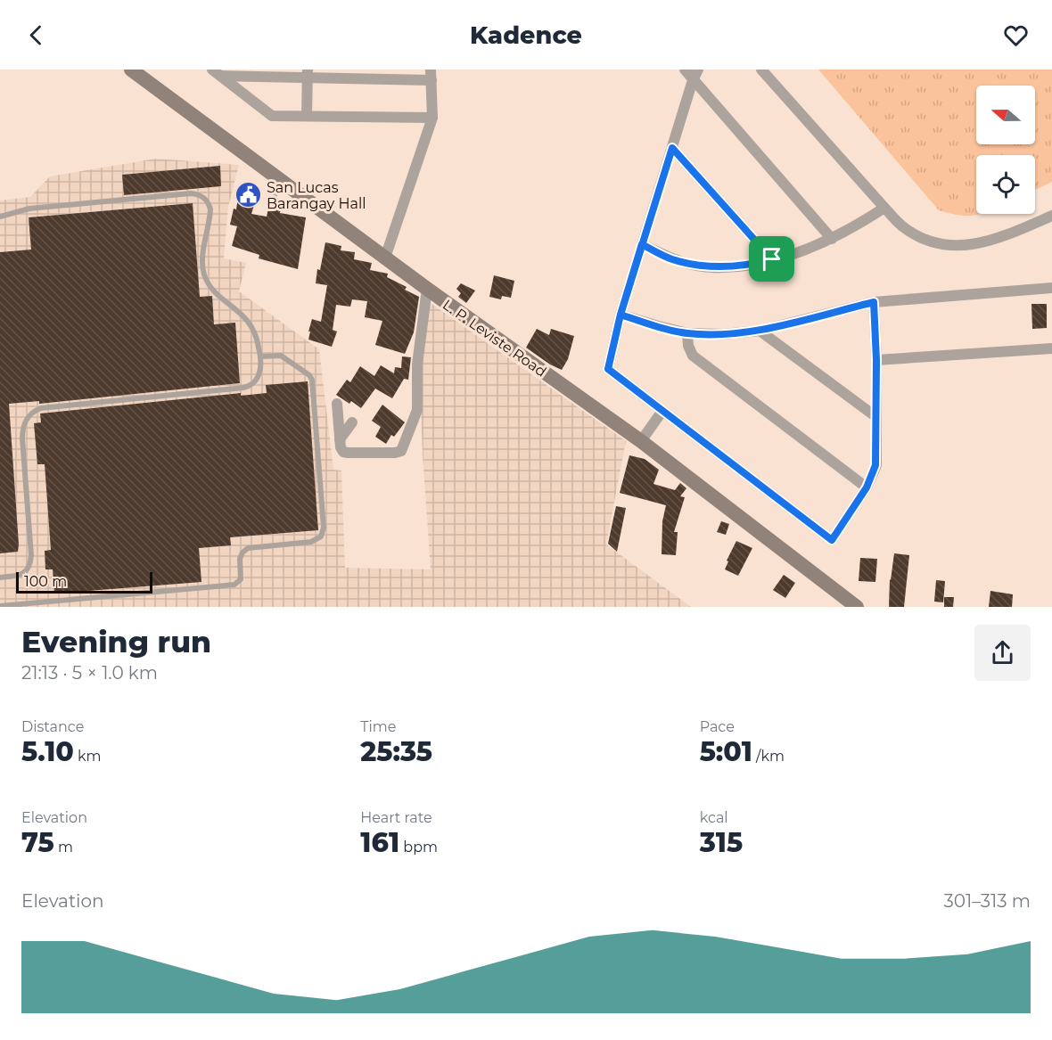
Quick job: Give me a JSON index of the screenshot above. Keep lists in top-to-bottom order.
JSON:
{
  "streets": {
    "main road": ["L. P. Leviste Road"]
  },
  "places": {
    "public building": ["San Lucas Barangay Hall"]
  },
  "scale_bar": "100 m",
  "north": "left",
  "page": {
    "header": "Kadence",
    "scale": "100 m",
    "heading": ["Evening run", "21:13 · 5 × 1.0 km"],
    "stats": [
      ["Distance", "5.10 km"],
      ["Time", "25:35"],
      ["Pace", "5:01 /km"],
      ["Elevation", "75 m"],
      ["Heart rate", "161 bpm"],
      ["kcal", "315"]
    ],
    "chart": ["Elevation", "301–313 m"]
  }
}
